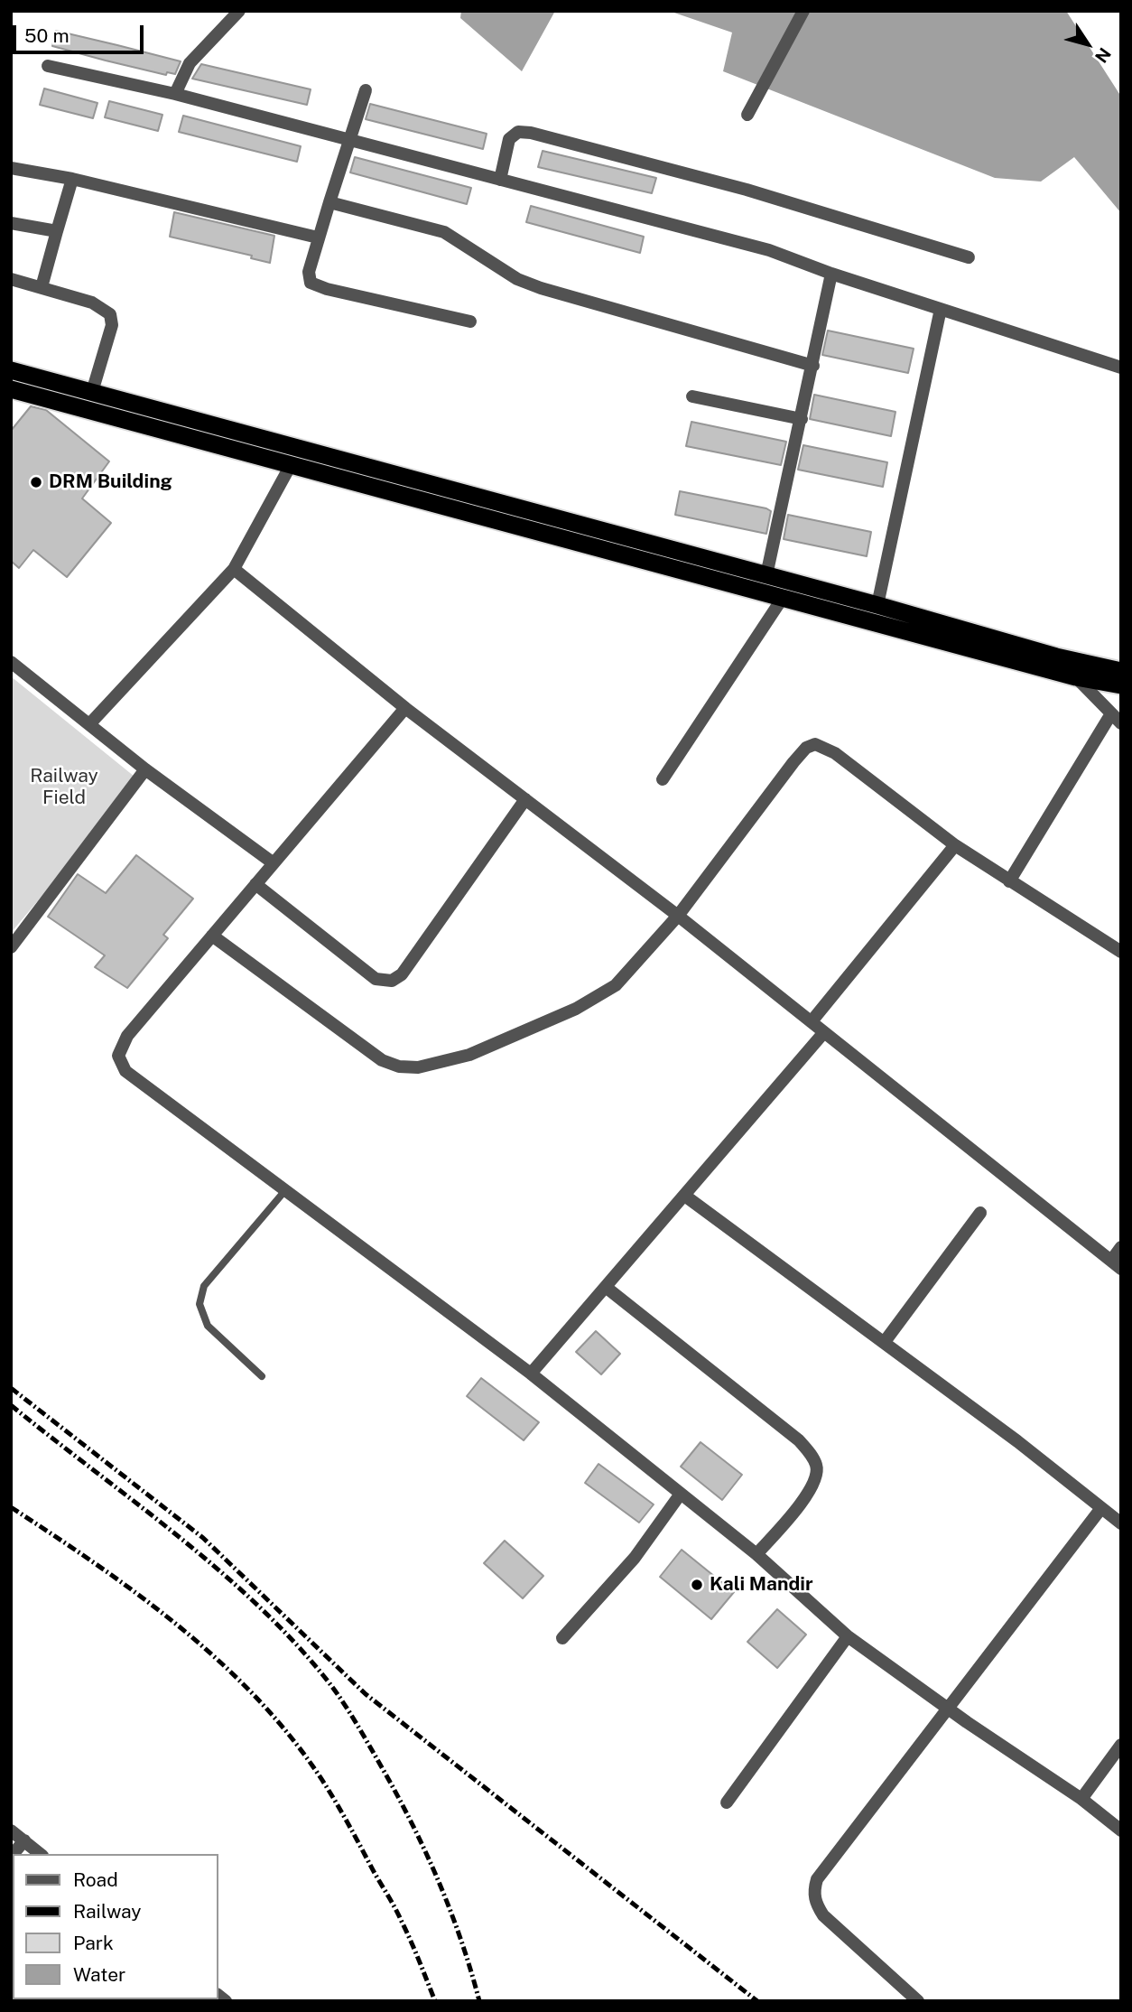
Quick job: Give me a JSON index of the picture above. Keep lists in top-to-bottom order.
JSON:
{
  "parks": ["Railway Field"],
  "places": ["DRM Building", "Kali Mandir"],
  "legend": [
    "Road",
    "Railway",
    "Park",
    "Water"
  ],
  "scale_bar": "50 m",
  "north": "bottom right"
}
